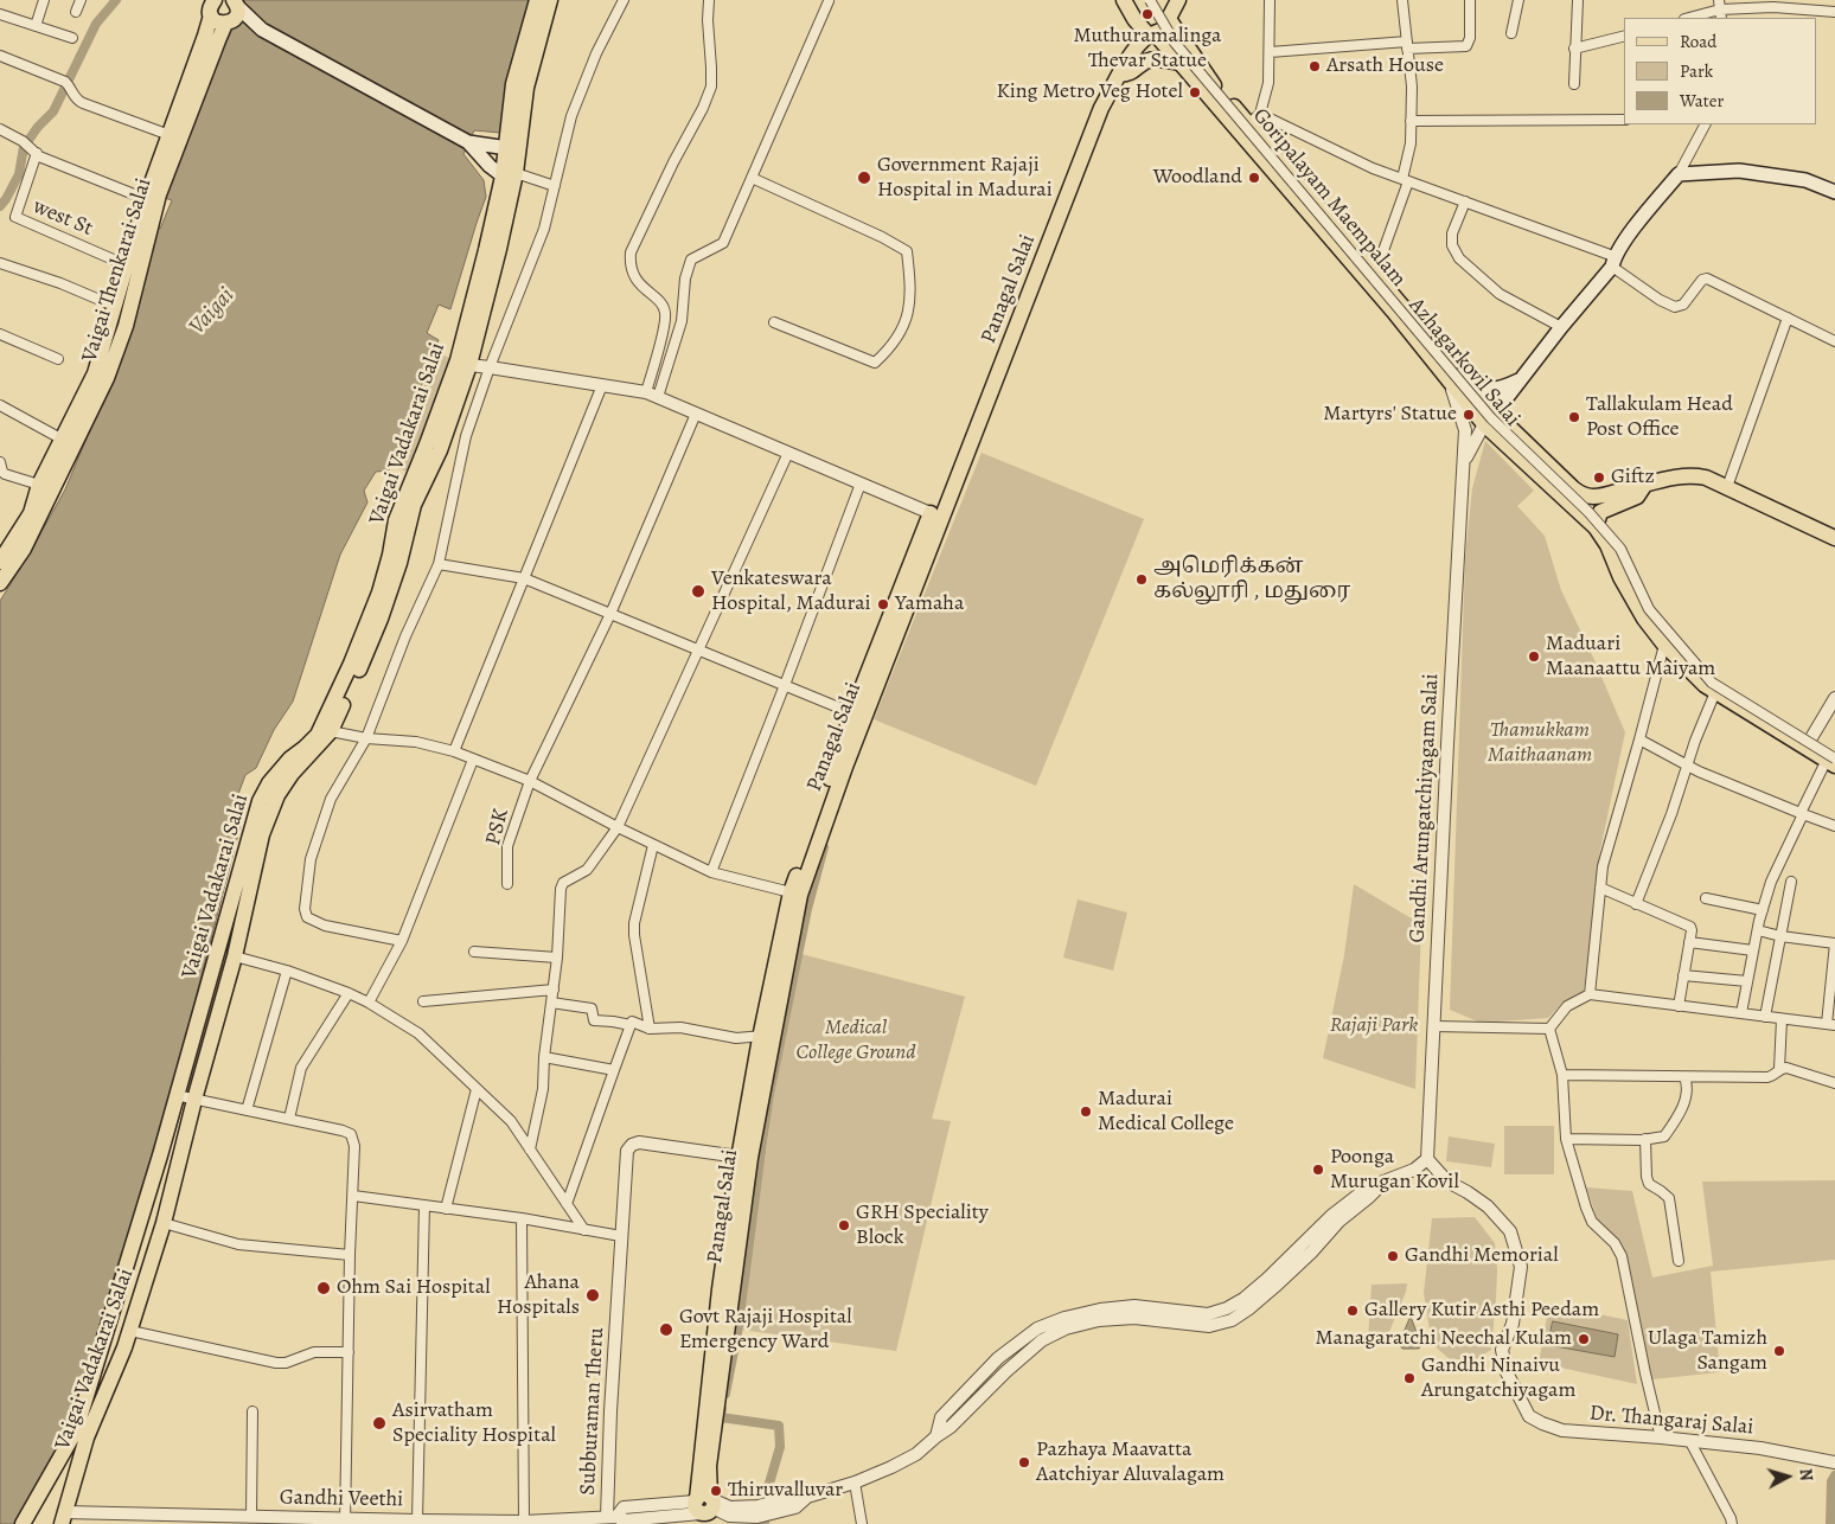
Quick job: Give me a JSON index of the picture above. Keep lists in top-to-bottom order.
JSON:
{
  "streets": {
    "main road": [
      "Vaigai Thenkarai Salai",
      "Panagal Salai",
      "Azhagarkovil Salai",
      "Vaigai Vadakarai Salai"
    ],
    "street": [
      "Goripalayam Maempalam",
      "west St",
      "Gandhi Arungatchiyagam Salai",
      "PSK",
      "Subburaman Theru",
      "Dr. Thangaraj Salai",
      "Gandhi Veethi"
    ]
  },
  "crossings": [
    ["Goripalayam Maempalam", "Azhagarkovil Salai"],
    ["west St", "Vaigai Thenkarai Salai"],
    ["Panagal Salai", "Azhagarkovil Salai"],
    ["Panagal Salai", "Subburaman Theru"],
    ["Panagal Salai", "Gandhi Veethi"],
    ["Azhagarkovil Salai", "Gandhi Arungatchiyagam Salai"],
    ["Vaigai Vadakarai Salai", "Gandhi Veethi"],
    ["Gandhi Arungatchiyagam Salai", "Dr. Thangaraj Salai"],
    ["Subburaman Theru", "Gandhi Veethi"]
  ],
  "water": ["Vaigai"],
  "parks": ["Thamukkam Maithaanam", "Rajaji Park", "Medical College Ground"],
  "places": [
    "Muthuramalinga Thevar Statue",
    "Arsath House",
    "King Metro Veg Hotel",
    "Government Rajaji Hospital in Madurai",
    "Woodland",
    "Martyrs' Statue",
    "Tallakulam Head Post Office",
    "Giftz",
    "அமெரிக்கன் கல்லூரி , மதுரை",
    "Venkateswara Hospital, Madurai",
    "Yamaha",
    "Maduari Maanaattu Maiyam",
    "Madurai Medical College",
    "Poonga Murugan Kovil",
    "GRH Speciality Block",
    "Gandhi Memorial",
    "Ohm Sai Hospital",
    "Ahana Hospitals",
    "Gallery Kutir Asthi Peedam",
    "Govt Rajaji Hospital Emergency Ward",
    "Managaratchi Neechal Kulam",
    "Ulaga Tamizh Sangam",
    "Gandhi Ninaivu Arungatchiyagam",
    "Asirvatham Speciality Hospital",
    "Pazhaya Maavatta Aatchiyar Aluvalagam",
    "Thiruvalluvar"
  ],
  "legend": ["Road", "Park", "Water"],
  "north": "right"
}
